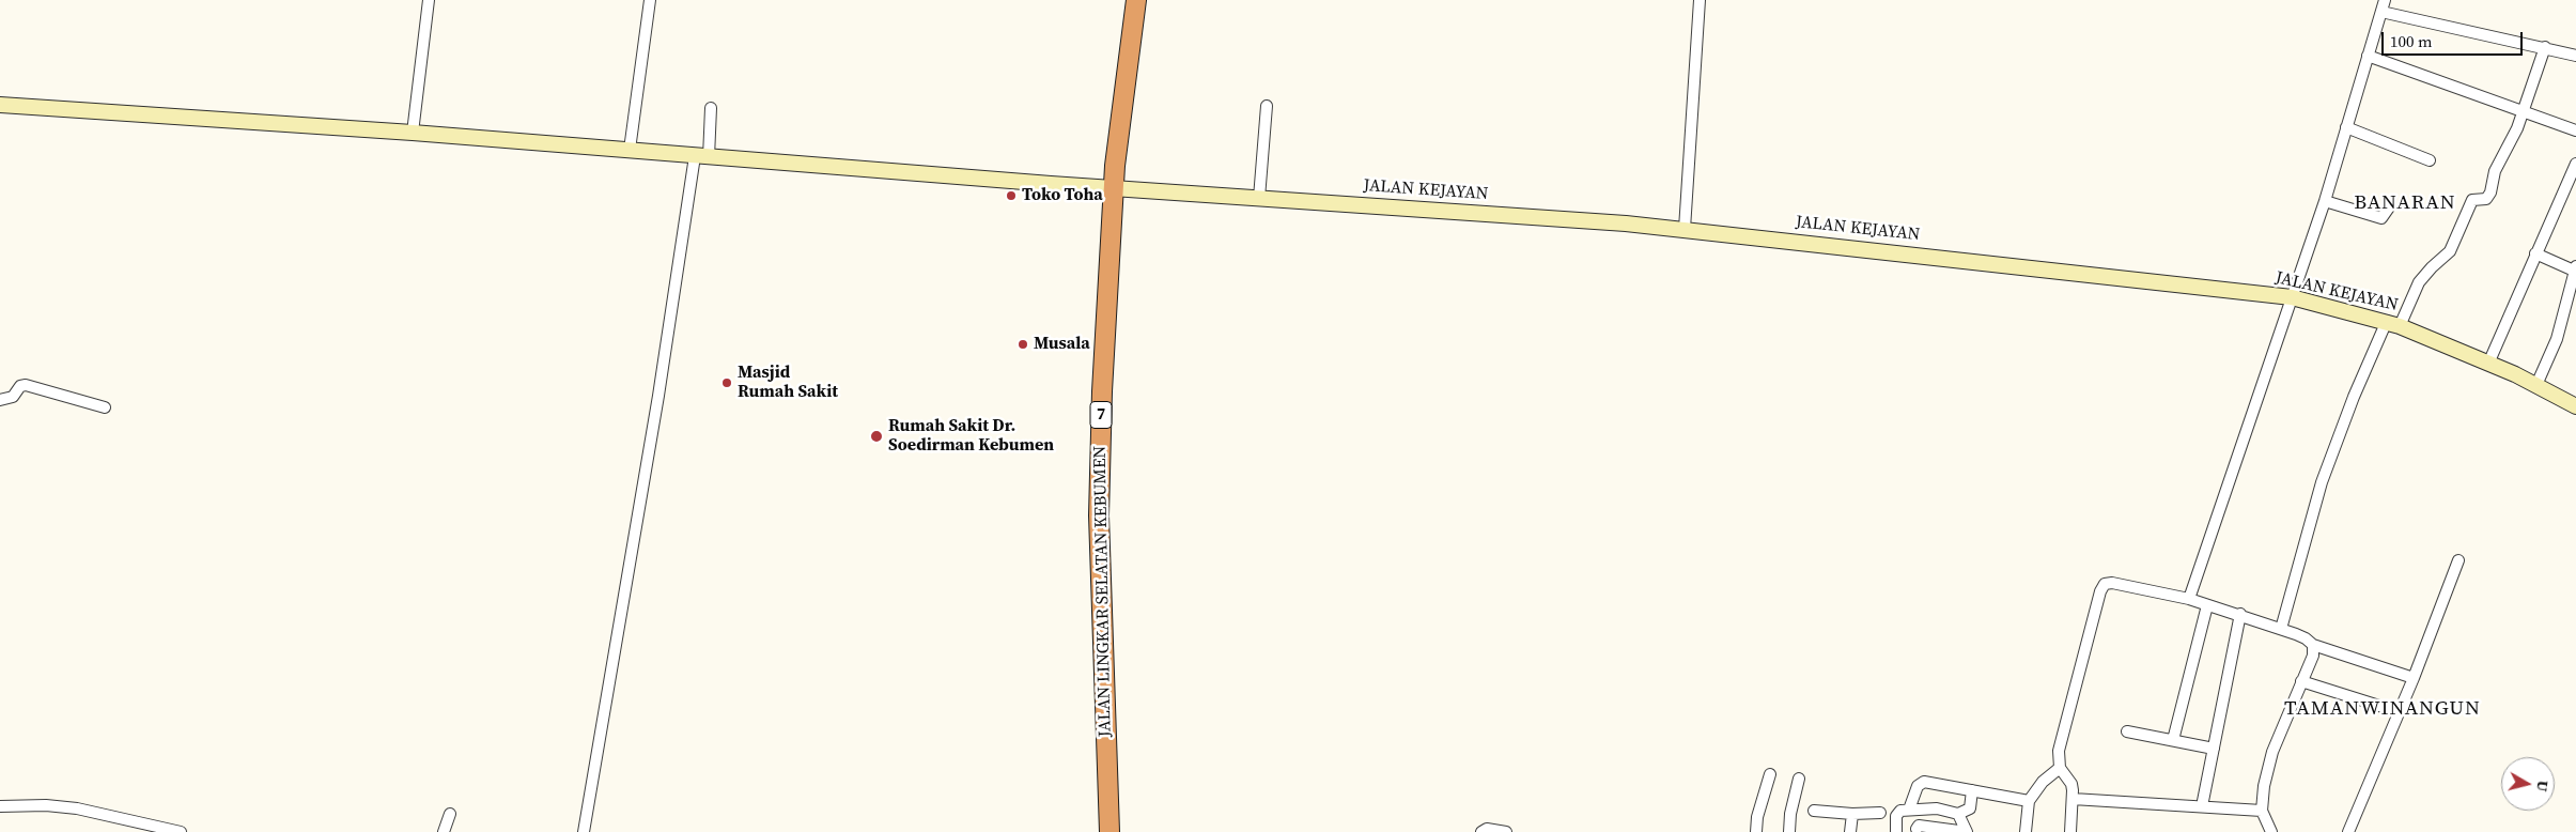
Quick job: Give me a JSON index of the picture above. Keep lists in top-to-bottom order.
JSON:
{
  "streets": {
    "highway": ["7", "JALAN LINGKAR SELATAN KEBUMEN"],
    "main road": ["JALAN KEJAYAN"]
  },
  "crossings": [
    ["JALAN KEJAYAN", "JALAN LINGKAR SELATAN KEBUMEN"]
  ],
  "districts": ["BANARAN", "TAMANWINANGUN"],
  "places": [
    "Toko Toha",
    "Musala",
    "Masjid Rumah Sakit",
    "Rumah Sakit Dr. Soedirman Kebumen"
  ],
  "scale_bar": "100 m",
  "north": "right"
}
